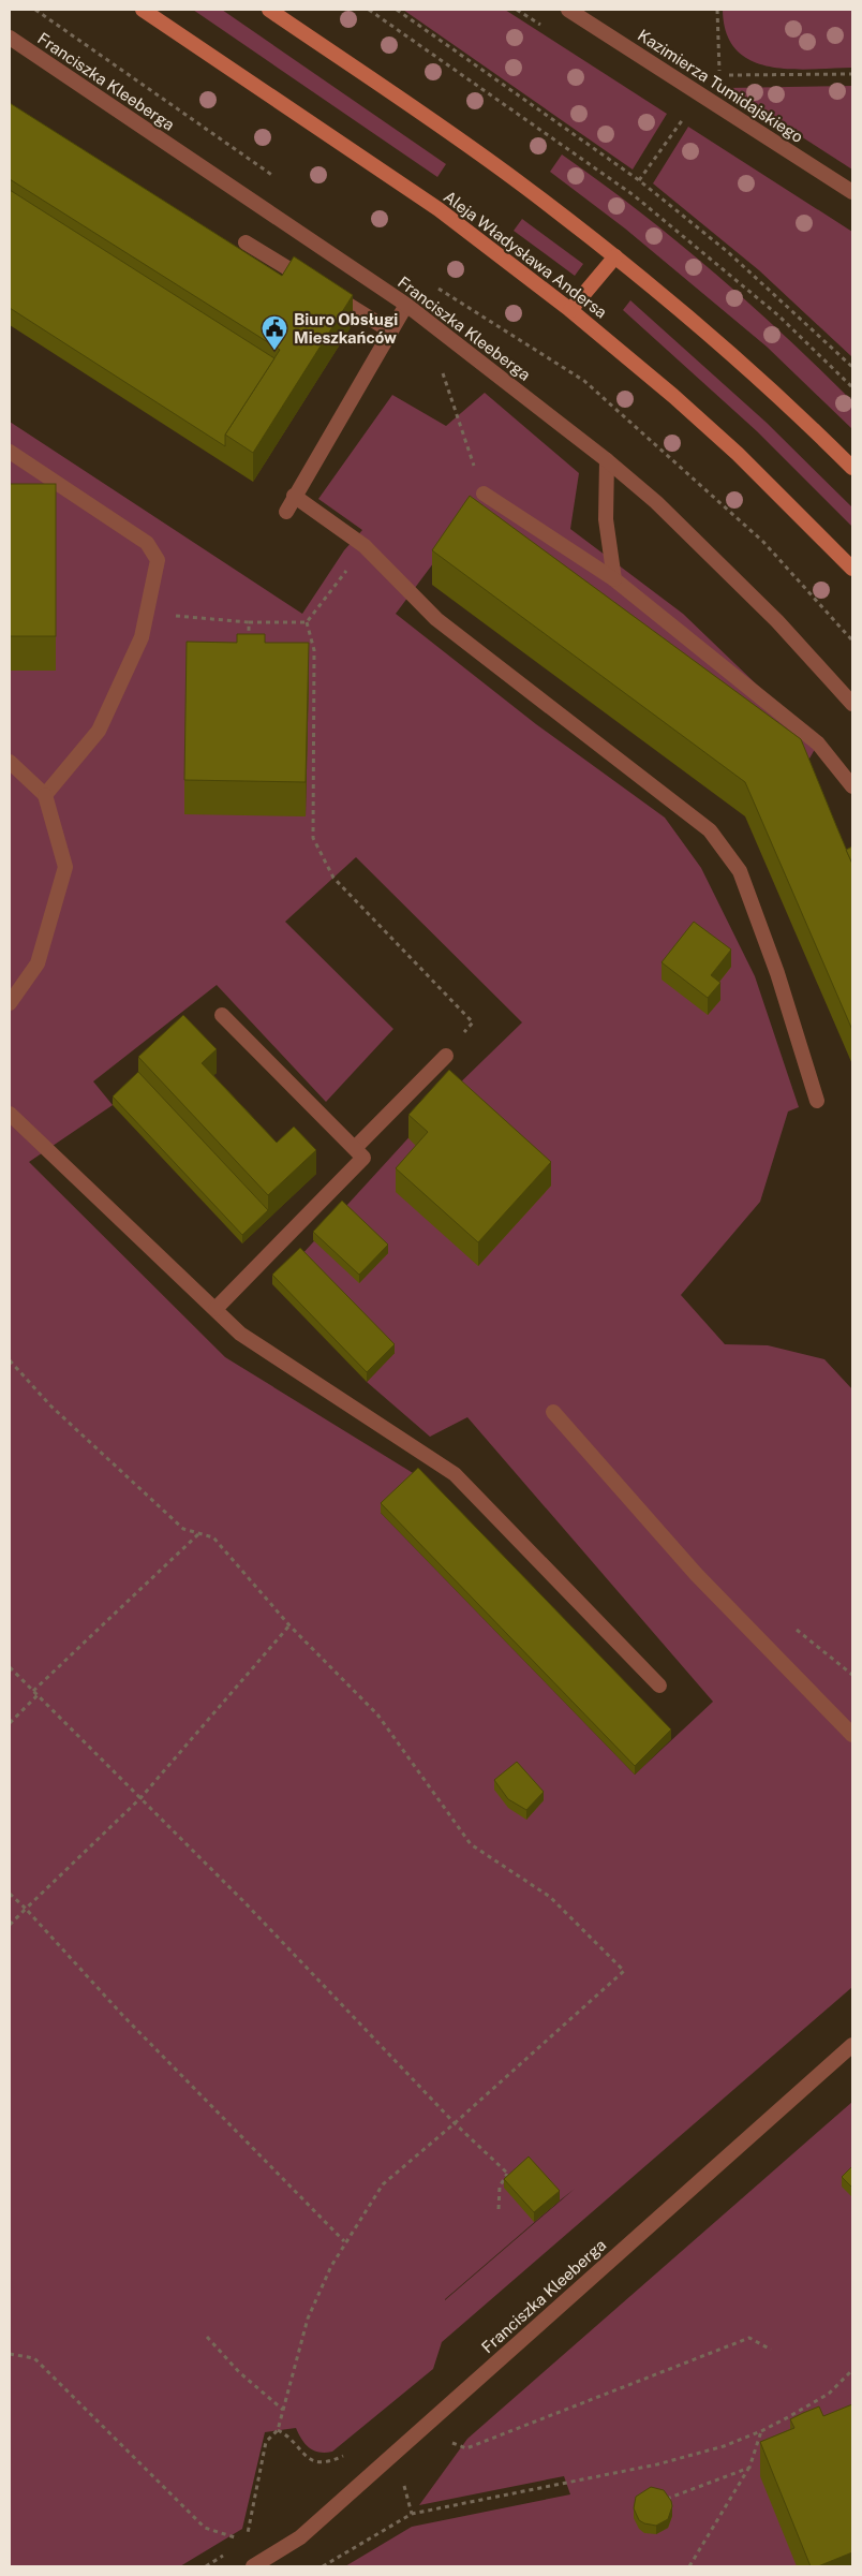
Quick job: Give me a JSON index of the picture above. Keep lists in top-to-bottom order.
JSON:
{
  "streets": {
    "main road": ["Aleja Władysława Andersa"],
    "street": ["Franciszka Kleeberga", "Kazimierza Tumidajskiego"]
  },
  "places": {
    "public building": ["Biuro Obsługi Mieszkańców"]
  }
}
